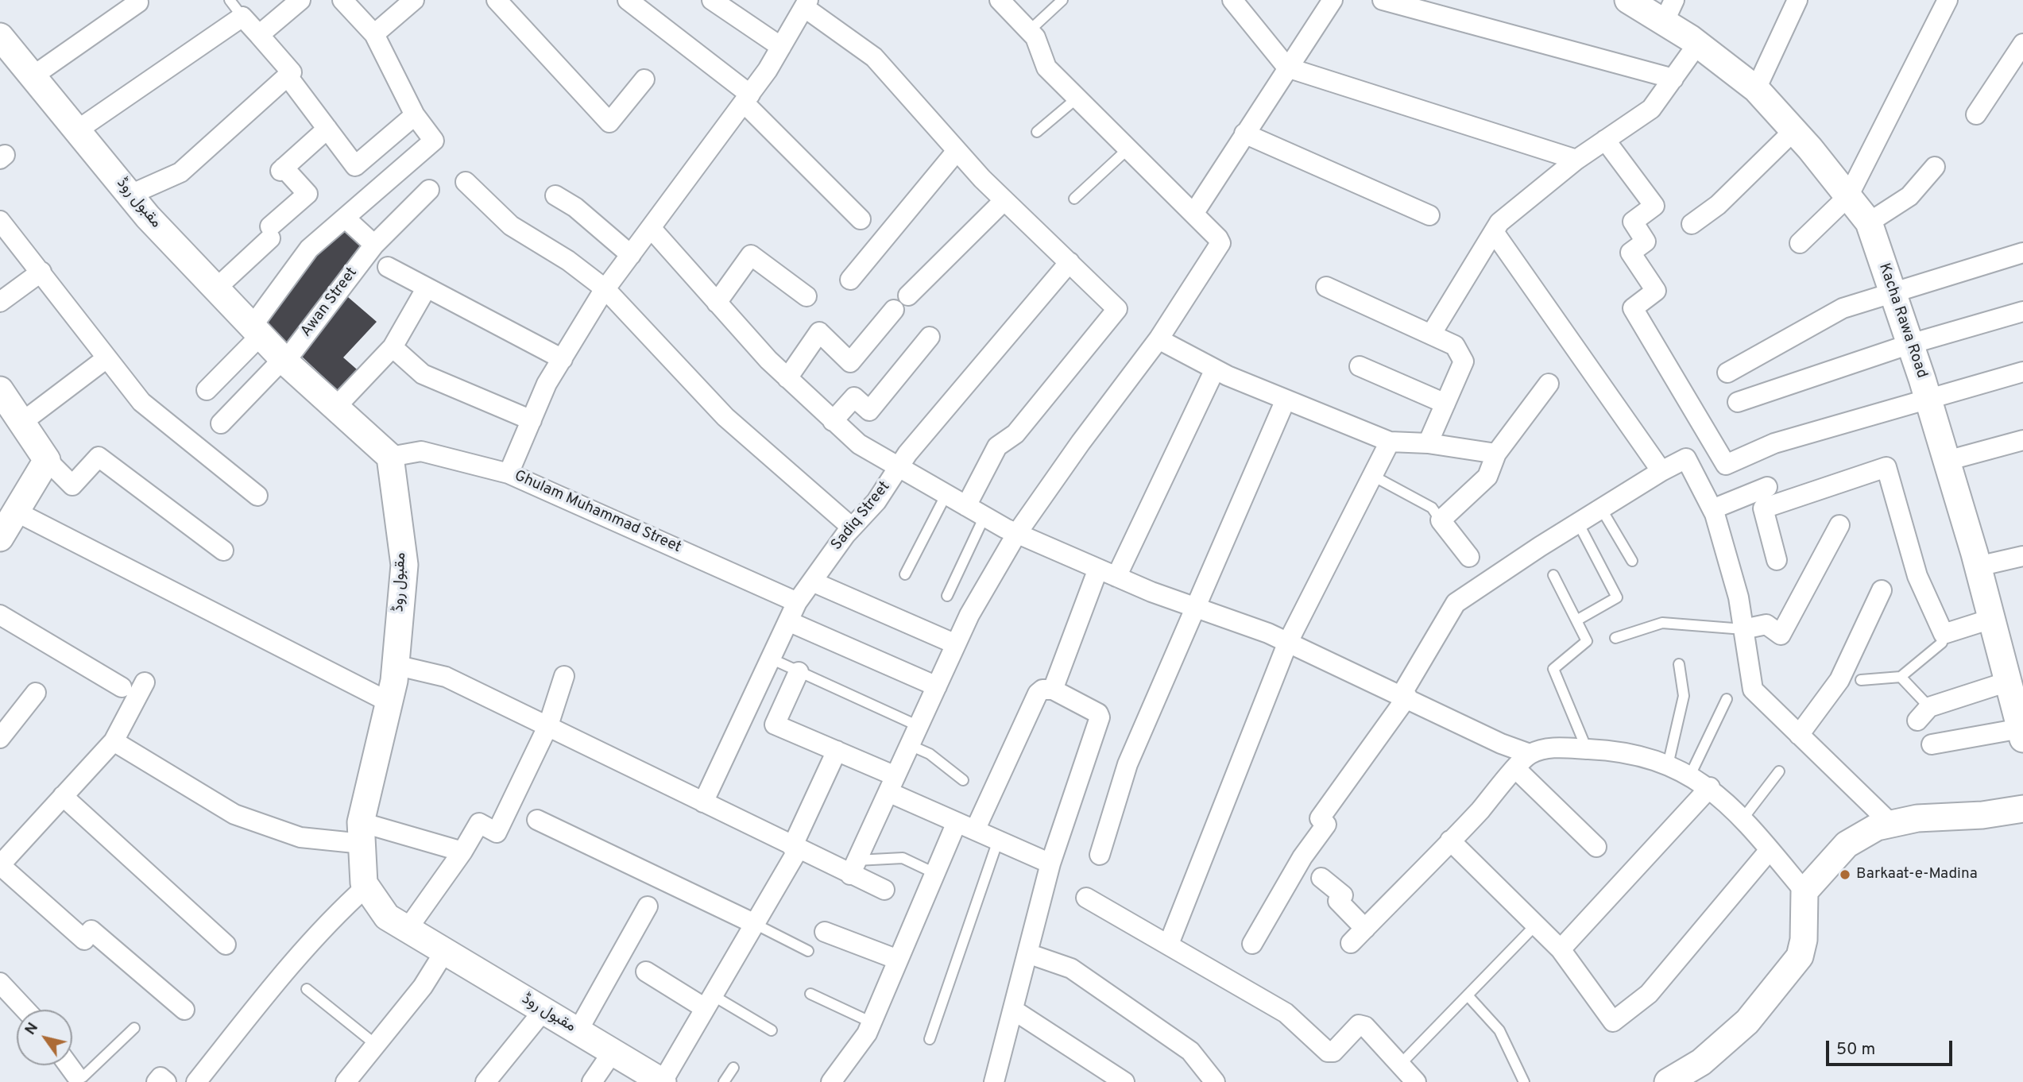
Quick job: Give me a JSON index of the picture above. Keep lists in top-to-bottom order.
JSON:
{
  "streets": {
    "street": [
      "مقبول روڈ",
      "Awan Street",
      "Kacha Rawa Road",
      "Ghulam Muhammad Street",
      "Sadiq Street"
    ]
  },
  "crossings": [
    ["مقبول روڈ", "Awan Street"],
    ["مقبول روڈ", "Ghulam Muhammad Street"],
    ["Ghulam Muhammad Street", "Sadiq Street"]
  ],
  "places": ["Barkaat-e-Madina"],
  "scale_bar": "50 m",
  "north": "top left"
}
